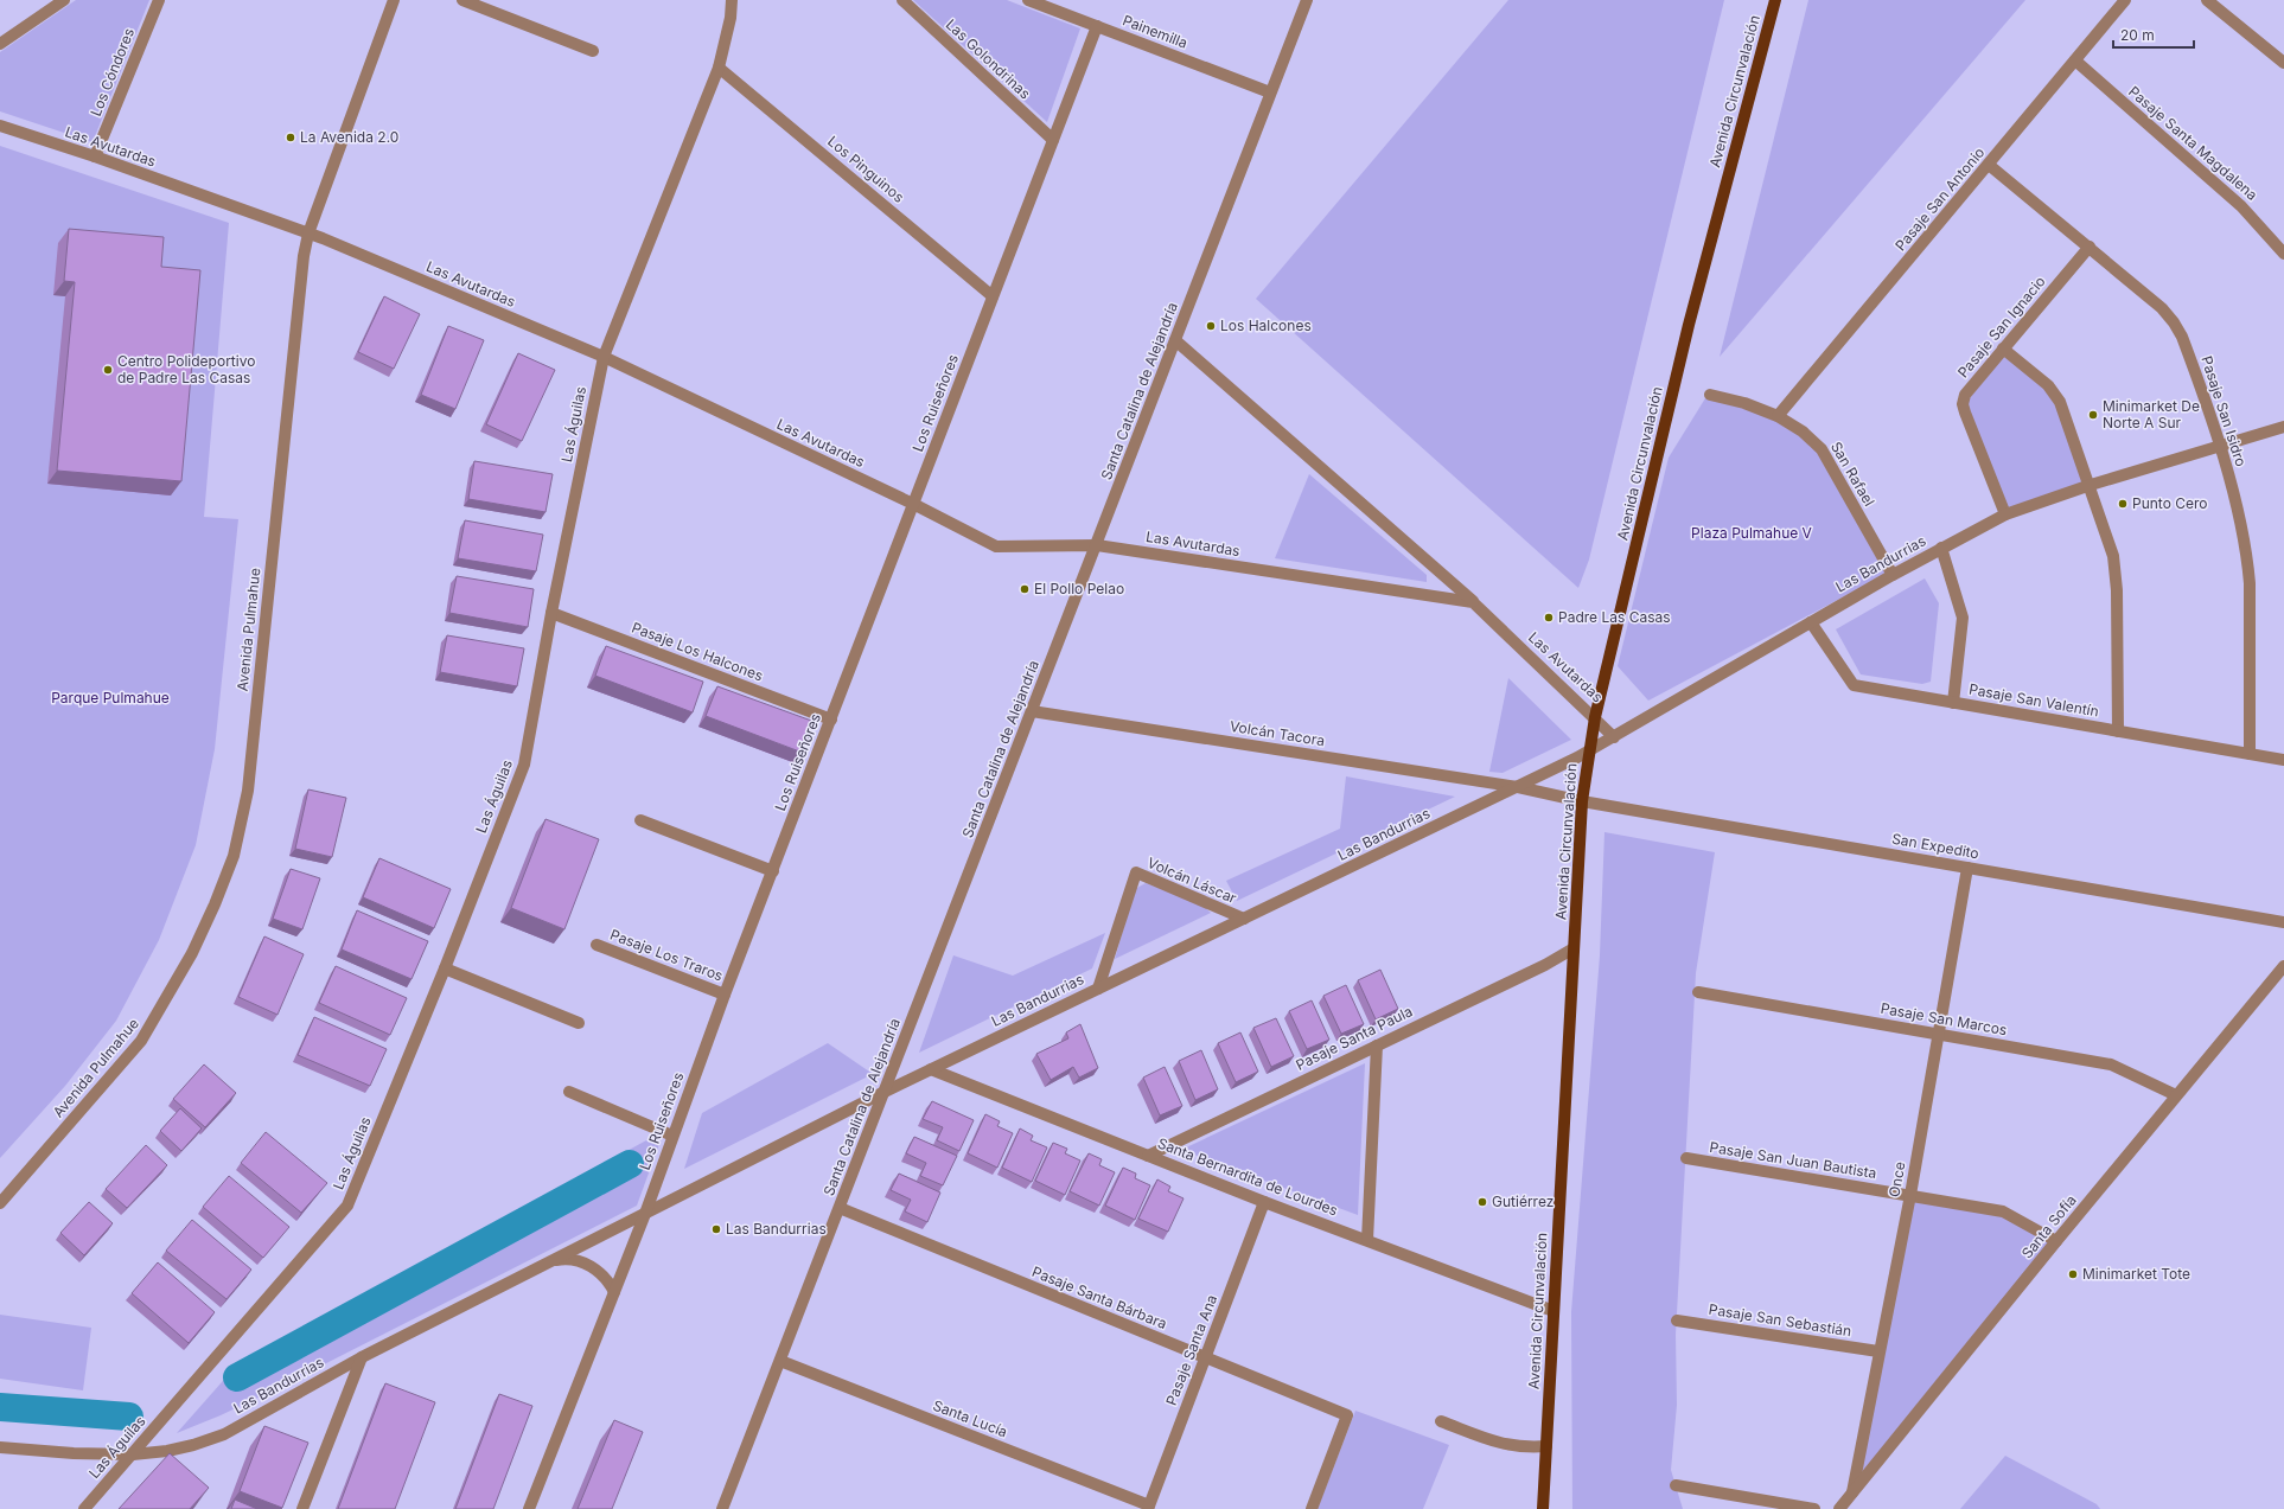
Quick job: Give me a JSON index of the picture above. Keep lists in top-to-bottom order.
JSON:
{
  "streets": {
    "main road": ["Avenida Circunvalación"],
    "street": [
      "Painemilla",
      "Las Golondrinas",
      "Los Cóndores",
      "Pasaje Santa Magdalena",
      "Las Avutardas",
      "Los Pinguinos",
      "Pasaje San Antonio",
      "Pasaje San Ignacio",
      "Santa Catalina de Alejandría",
      "Los Ruiseñores",
      "Pasaje San Isidro",
      "Las Águilas",
      "San Rafael",
      "Las Bandurrias",
      "Avenida Pulmahue",
      "Pasaje Los Halcones",
      "Pasaje San Valentín",
      "Volcán Tacora",
      "San Expedito",
      "Volcán Láscar",
      "Pasaje Los Traros",
      "Pasaje San Marcos",
      "Pasaje Santa Paula",
      "Pasaje San Juan Bautista",
      "Santa Bernardita de Lourdes",
      "Once",
      "Santa Sofía",
      "Pasaje Santa Bárbara",
      "Pasaje San Sebastián",
      "Pasaje Santa Ana",
      "Santa Lucía"
    ]
  },
  "crossings": [
    ["Painemilla", "Santa Catalina de Alejandría"],
    ["Painemilla", "Los Ruiseñores"],
    ["Las Golondrinas", "Los Ruiseñores"],
    ["Los Cóndores", "Las Avutardas"],
    ["Avenida Circunvalación", "Las Avutardas"],
    ["Avenida Circunvalación", "Las Bandurrias"],
    ["Avenida Circunvalación", "San Expedito"],
    ["Avenida Circunvalación", "Pasaje Santa Paula"],
    ["Avenida Circunvalación", "Santa Bernardita de Lourdes"],
    ["Pasaje Santa Magdalena", "Pasaje San Antonio"],
    ["Las Avutardas", "Santa Catalina de Alejandría"],
    ["Las Avutardas", "Los Ruiseñores"],
    ["Las Avutardas", "Las Águilas"],
    ["Las Avutardas", "Las Bandurrias"],
    ["Las Avutardas", "Avenida Pulmahue"],
    ["Los Pinguinos", "Los Ruiseñores"],
    ["Los Pinguinos", "Las Águilas"],
    ["Pasaje San Antonio", "Pasaje San Isidro"],
    ["Pasaje San Antonio", "San Rafael"],
    ["Pasaje San Ignacio", "Pasaje San Isidro"],
    ["Pasaje San Ignacio", "Las Bandurrias"],
    ["Santa Catalina de Alejandría", "Las Bandurrias"],
    ["Santa Catalina de Alejandría", "Volcán Tacora"],
    ["Santa Catalina de Alejandría", "Pasaje Santa Bárbara"],
    ["Santa Catalina de Alejandría", "Santa Lucía"],
    ["Los Ruiseñores", "Las Bandurrias"],
    ["Los Ruiseñores", "Pasaje Los Halcones"],
    ["Los Ruiseñores", "Pasaje Los Traros"],
    ["Pasaje San Isidro", "Las Bandurrias"],
    ["Pasaje San Isidro", "Pasaje San Valentín"],
    ["Las Águilas", "Las Bandurrias"],
    ["Las Águilas", "Pasaje Los Halcones"],
    ["San Rafael", "Las Bandurrias"],
    ["Las Bandurrias", "Pasaje San Valentín"],
    ["Las Bandurrias", "Volcán Tacora"],
    ["Las Bandurrias", "Volcán Láscar"],
    ["Las Bandurrias", "Santa Bernardita de Lourdes"],
    ["San Expedito", "Once"],
    ["Pasaje San Marcos", "Once"],
    ["Pasaje San Marcos", "Santa Sofía"],
    ["Pasaje Santa Paula", "Santa Bernardita de Lourdes"],
    ["Pasaje San Juan Bautista", "Once"],
    ["Pasaje San Juan Bautista", "Santa Sofía"],
    ["Santa Bernardita de Lourdes", "Pasaje Santa Ana"],
    ["Once", "Santa Sofía"],
    ["Once", "Pasaje San Sebastián"],
    ["Pasaje Santa Bárbara", "Pasaje Santa Ana"],
    ["Pasaje Santa Ana", "Santa Lucía"]
  ],
  "parks": ["Plaza Pulmahue V", "Parque Pulmahue"],
  "places": [
    "La Avenida 2.0",
    "Los Halcones",
    "Centro Polideportivo de Padre Las Casas",
    "Minimarket De Norte A Sur",
    "Punto Cero",
    "El Pollo Pelao",
    "Padre Las Casas",
    "Gutiérrez",
    "Las Bandurrias",
    "Minimarket Tote"
  ],
  "scale_bar": "20 m"
}
